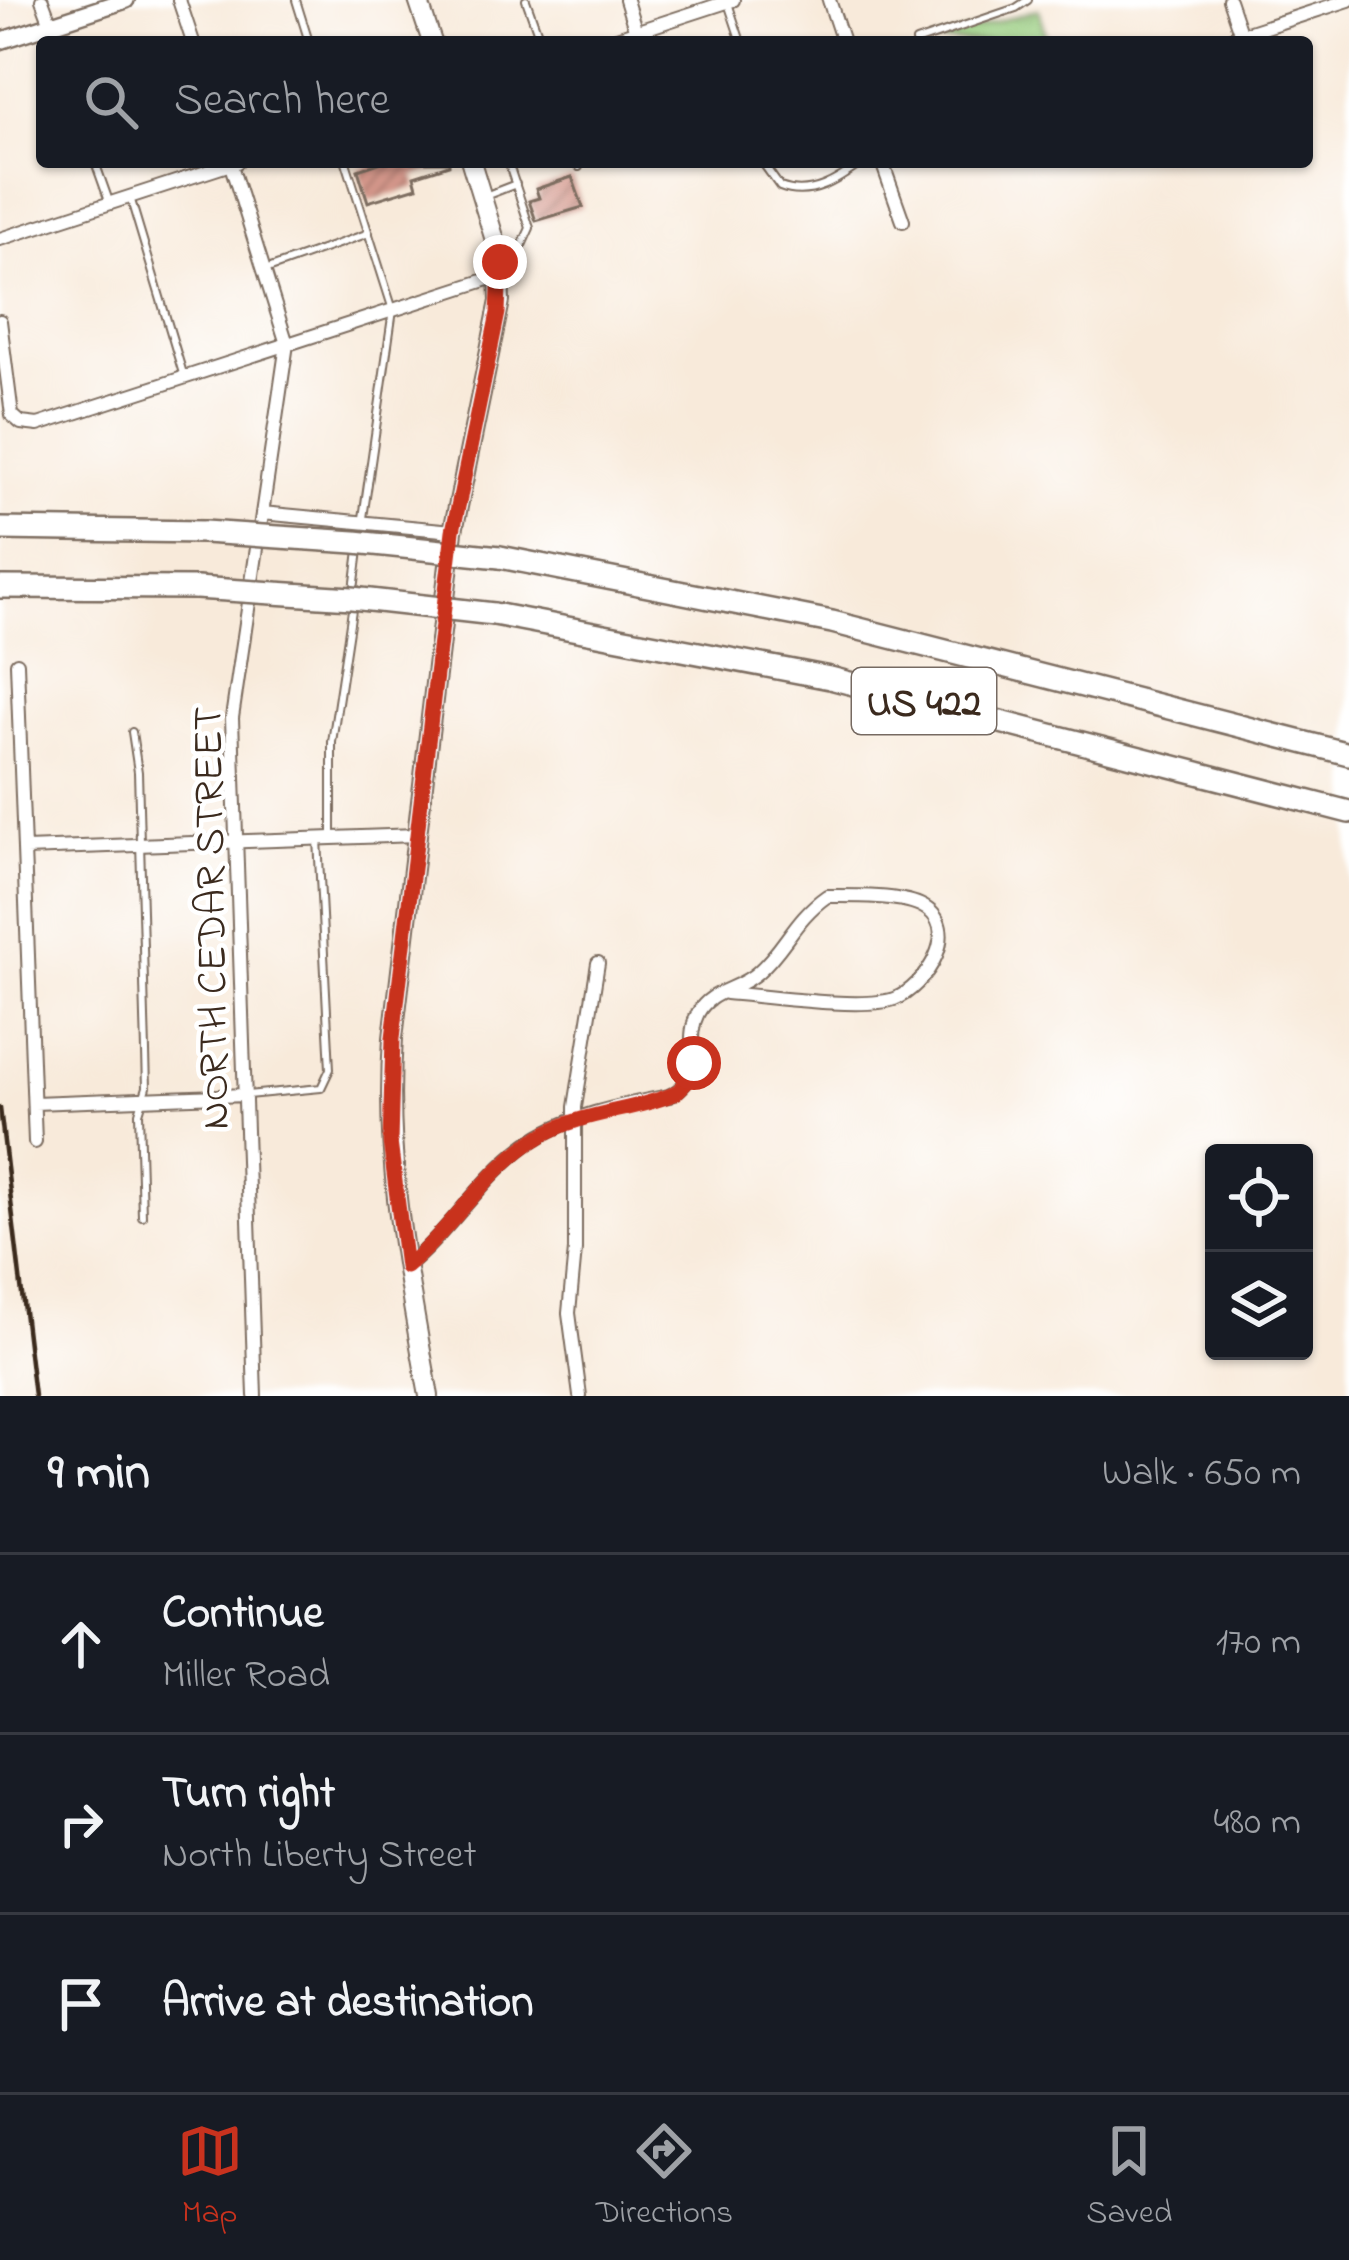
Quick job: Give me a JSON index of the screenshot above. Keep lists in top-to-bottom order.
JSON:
{
  "streets": {
    "highway": ["US 422"],
    "street": ["NORTH CEDAR STREET"]
  },
  "page": {
    "search": "Search here",
    "heading": ["9 min", "Walk · 650 m"],
    "list": [
      ["Continue", "Miller Road", "170 m"],
      ["Turn right", "North Liberty Street", "480 m"],
      "Arrive at destination"
    ],
    "nav": ["Map", "Directions", "Saved"]
  }
}
